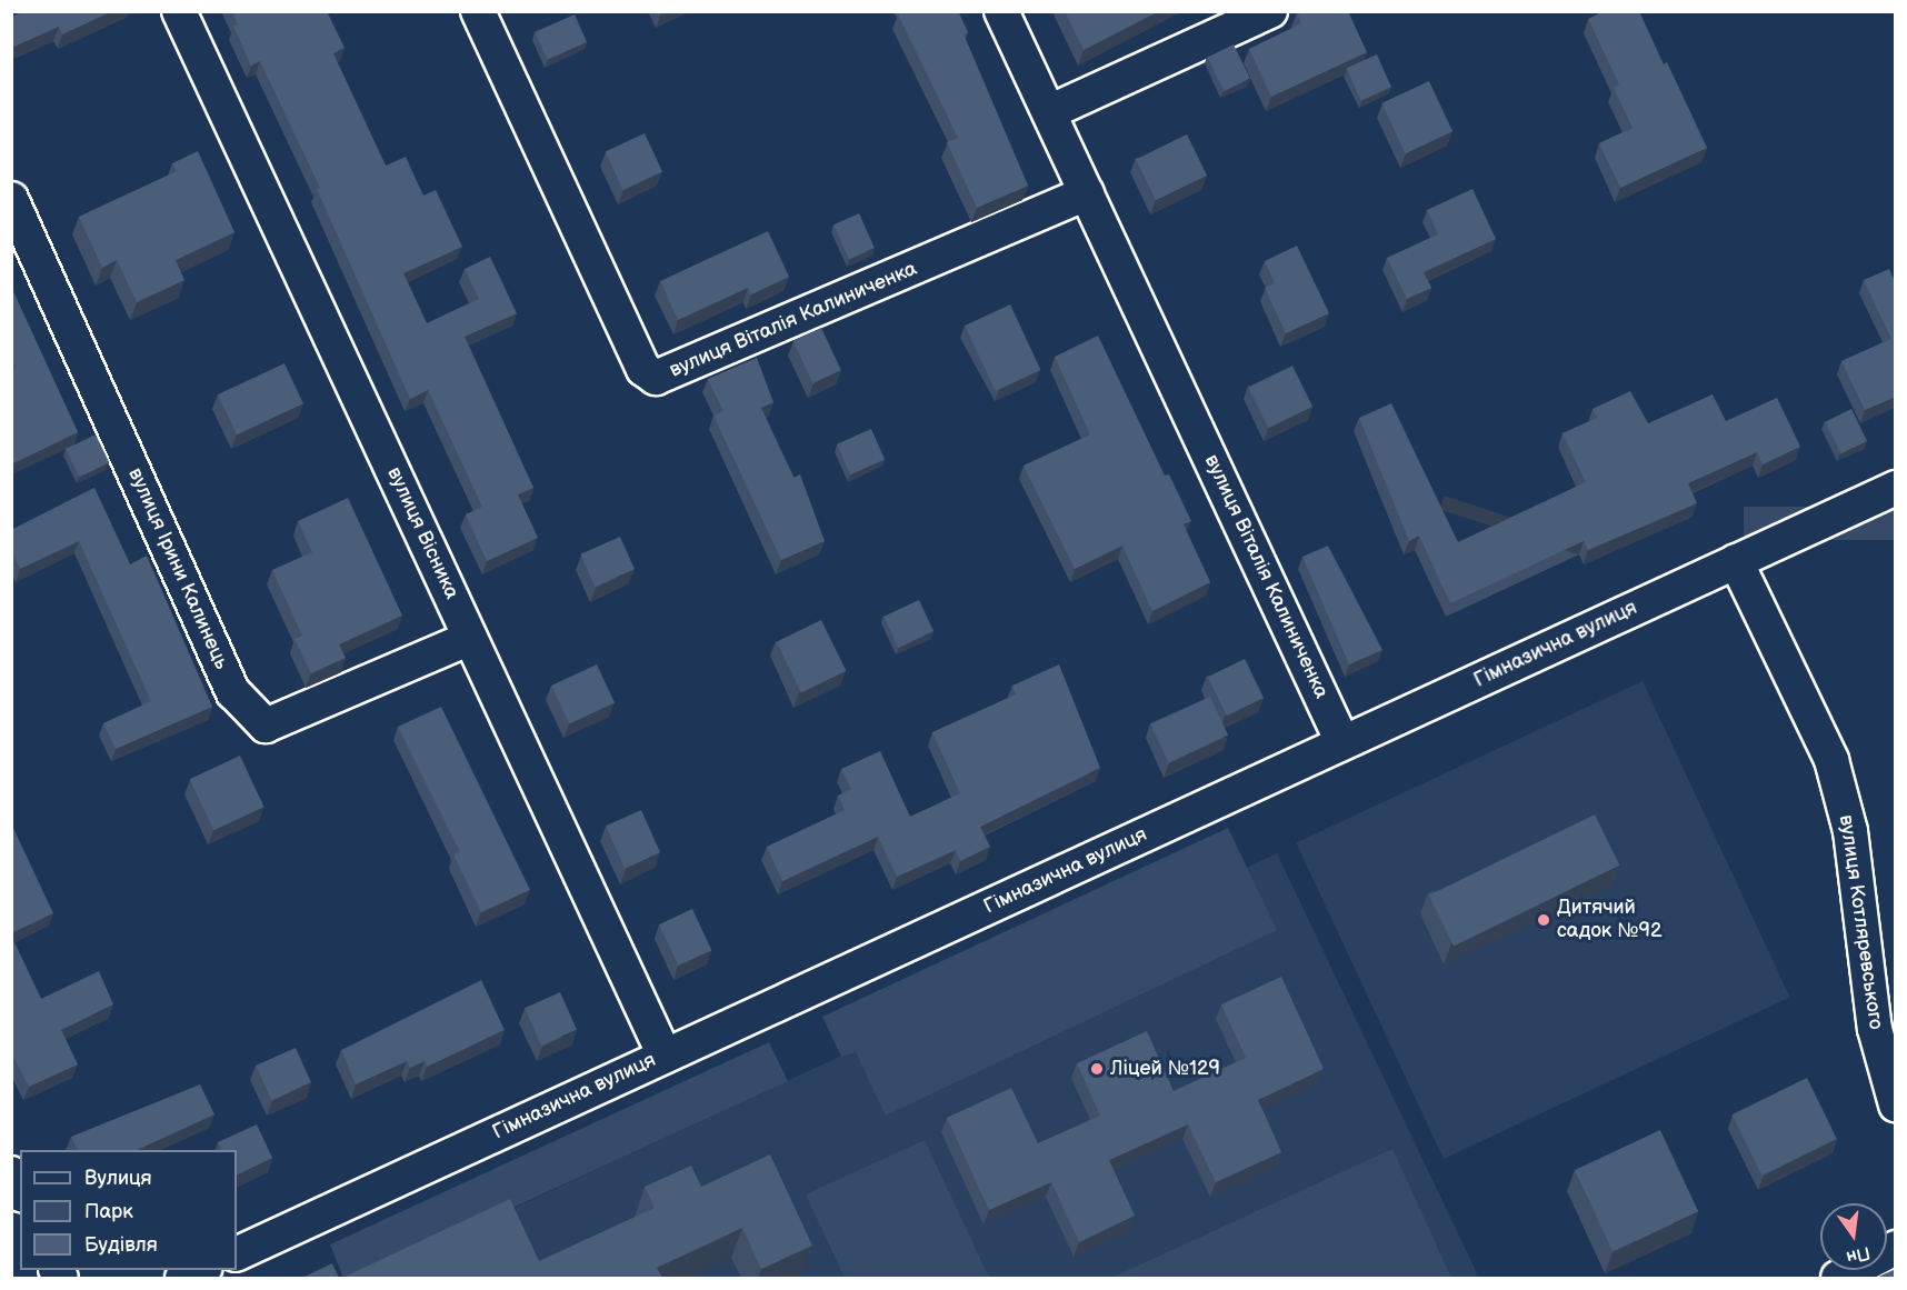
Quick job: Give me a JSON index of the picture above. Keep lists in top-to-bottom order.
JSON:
{
  "streets": {
    "street": [
      "вулиця Віталія Калиниченка",
      "вулиця Вісника",
      "вулиця Ірини Калинець",
      "Гімназична вулиця",
      "вулиця Котляревського"
    ]
  },
  "crossings": [
    ["вулиця Віталія Калиниченка", "Гімназична вулиця"],
    ["вулиця Вісника", "вулиця Ірини Калинець"],
    ["вулиця Вісника", "Гімназична вулиця"],
    ["Гімназична вулиця", "вулиця Котляревського"]
  ],
  "places": ["Дитячий садок №92", "Ліцей №129"],
  "legend": ["Вулиця", "Парк", "Будівля"],
  "north": "bottom"
}
